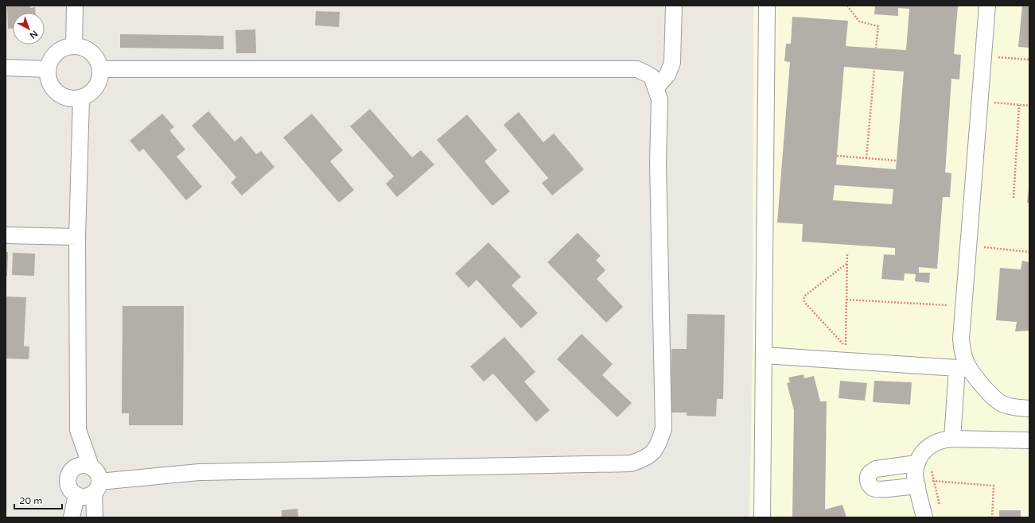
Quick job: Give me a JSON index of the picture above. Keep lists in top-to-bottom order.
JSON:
{
  "scale_bar": "20 m",
  "north": "bottom right"
}
